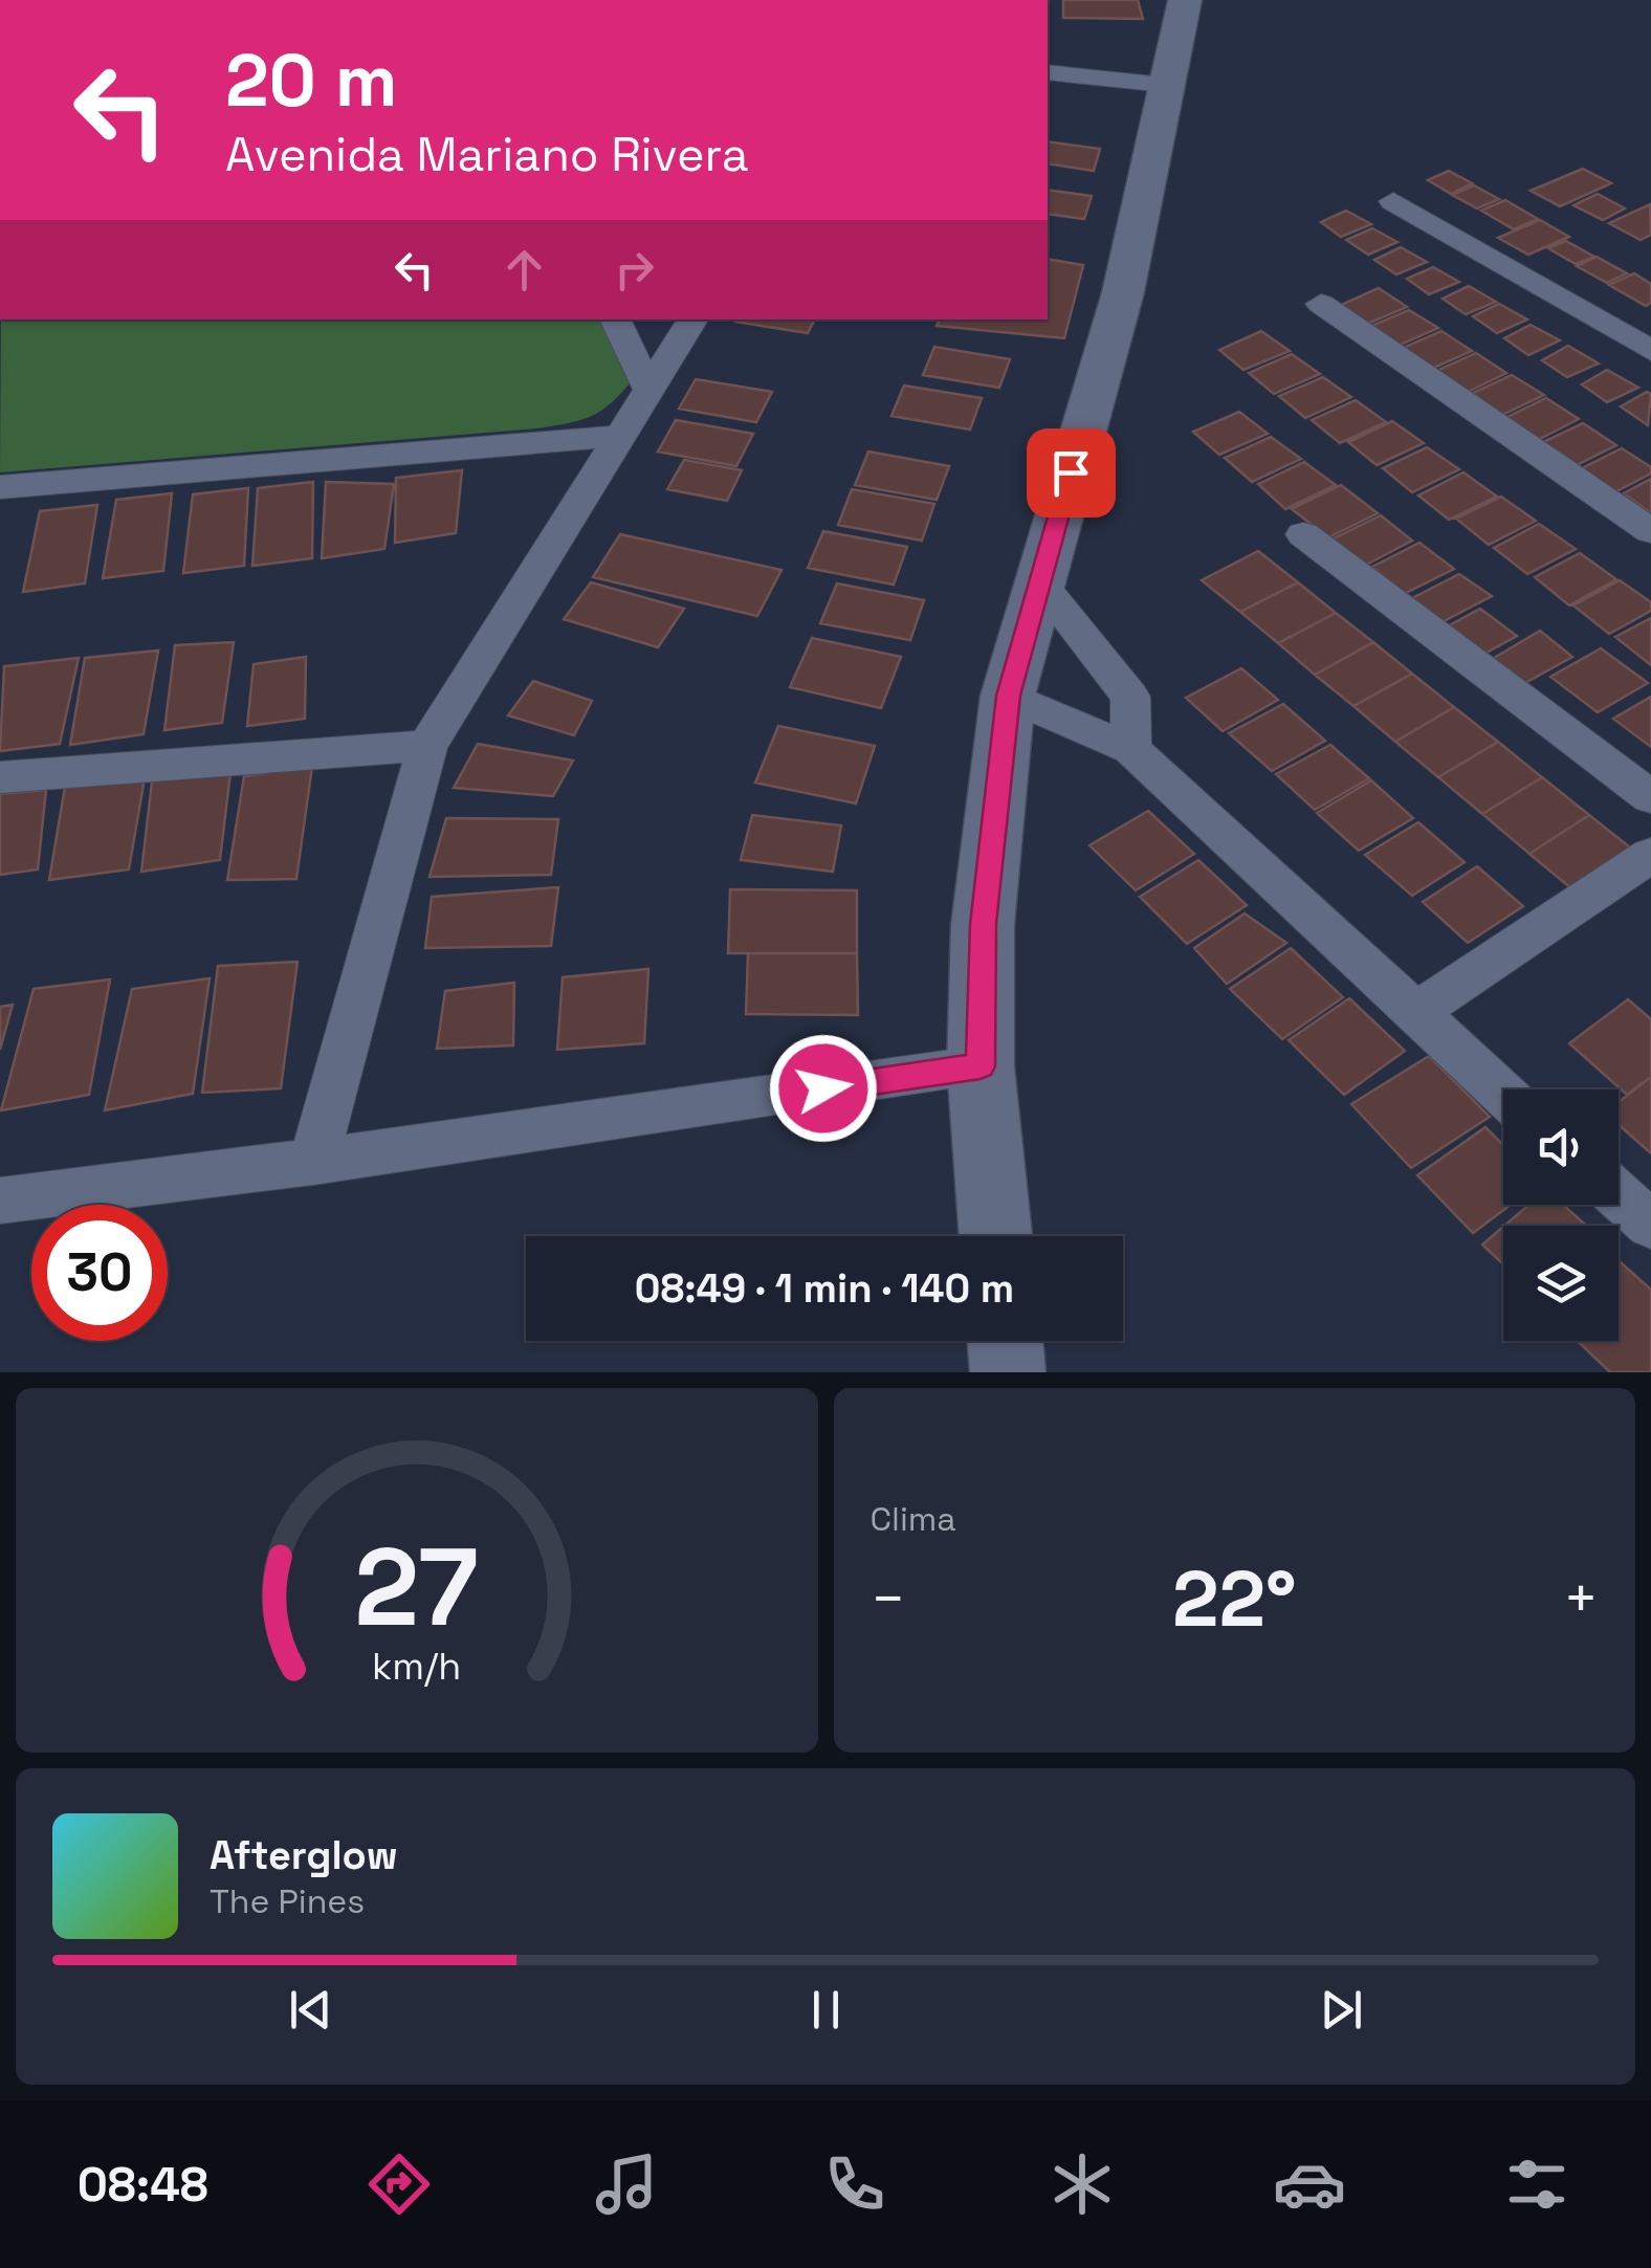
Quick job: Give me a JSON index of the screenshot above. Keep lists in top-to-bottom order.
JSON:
{
  "page": {
    "turn": ["20 m", "Avenida Mariano Rivera"],
    "limit": "30",
    "trip": "08:49 · 1 min · 140 m",
    "tile": "Clima",
    "heat": ["−", "22°", "+"],
    "song": ["Afterglow", "The Pines"],
    "tabs": "08:48",
    "gauge": ["27", "km/h"]
  }
}
